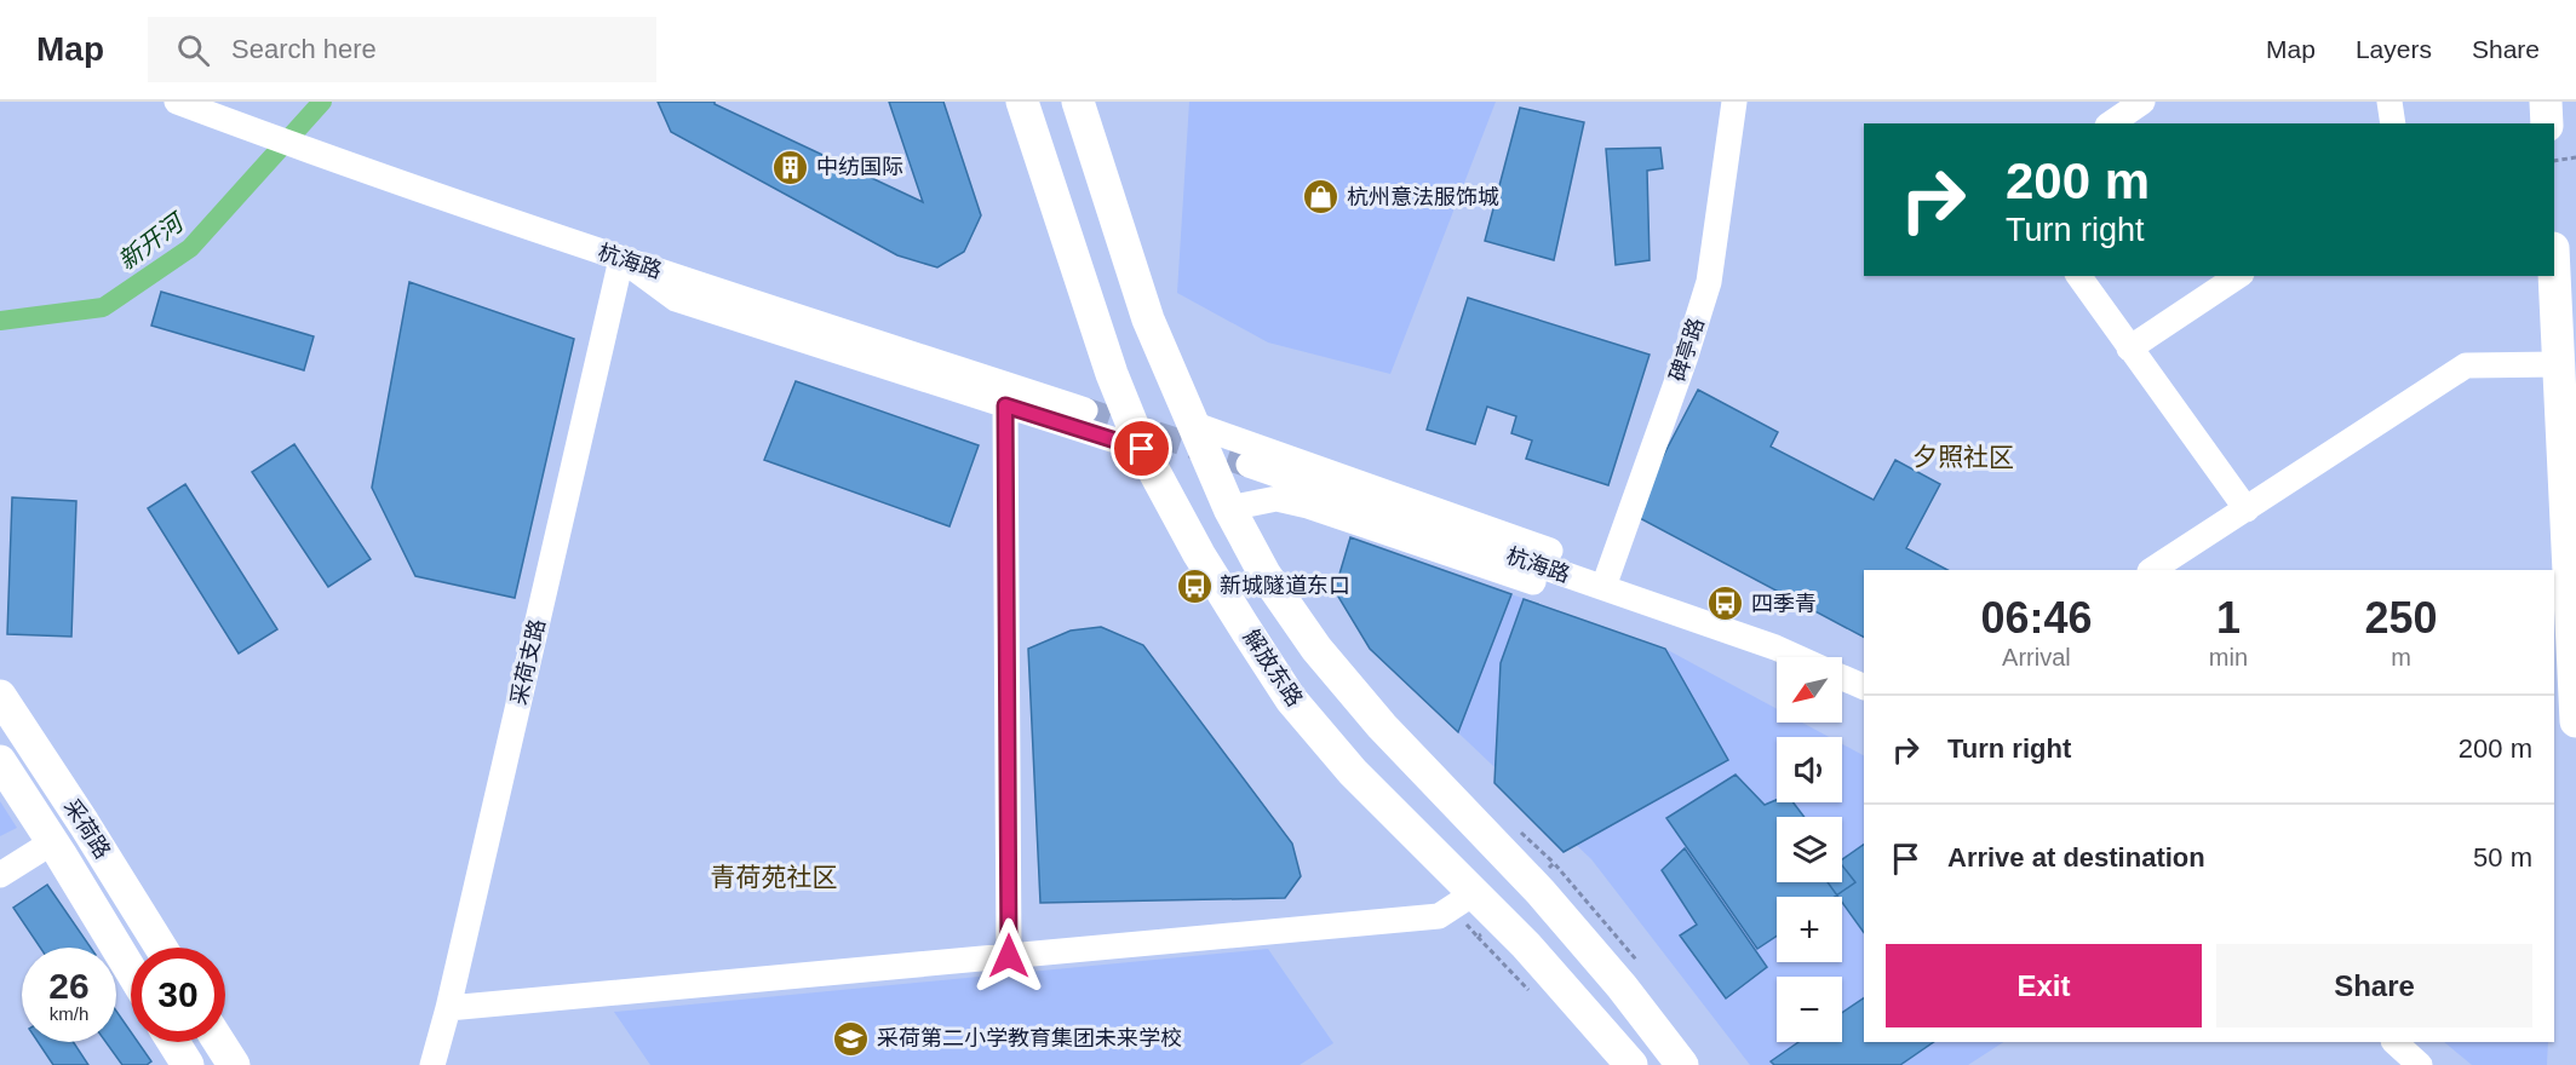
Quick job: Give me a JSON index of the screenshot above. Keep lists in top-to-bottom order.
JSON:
{
  "streets": {
    "main road": ["解放东路", "采荷路"],
    "street": ["杭海路", "碑亭路", "采荷支路"]
  },
  "crossings": [
    ["杭海路", "碑亭路"],
    ["杭海路", "采荷支路"]
  ],
  "districts": ["夕照社区", "青荷苑社区"],
  "water": ["新开河"],
  "places": {
    "building": ["中纺国际"],
    "shop": ["杭州意法服饰城"],
    "bus stop": ["新城隧道东口", "四季青"],
    "school or university": ["采荷第二小学教育集团未来学校"]
  },
  "north": "bottom left",
  "page": {
    "header": "Map",
    "search": "Search here",
    "nav": ["Map", "Layers", "Share"],
    "turn": ["200 m", "Turn right"],
    "eta": [
      "06:46",
      "Arrival",
      "1",
      "min",
      "250",
      "m"
    ],
    "map_buttons": ["+", "−"],
    "list": [
      {
        "name": "Turn right",
        "value": "200 m"
      },
      {
        "name": "Arrive at destination",
        "value": "50 m"
      }
    ],
    "buttons": ["Exit", "Share"],
    "speed": "26 km/h",
    "limit": "30"
  }
}
